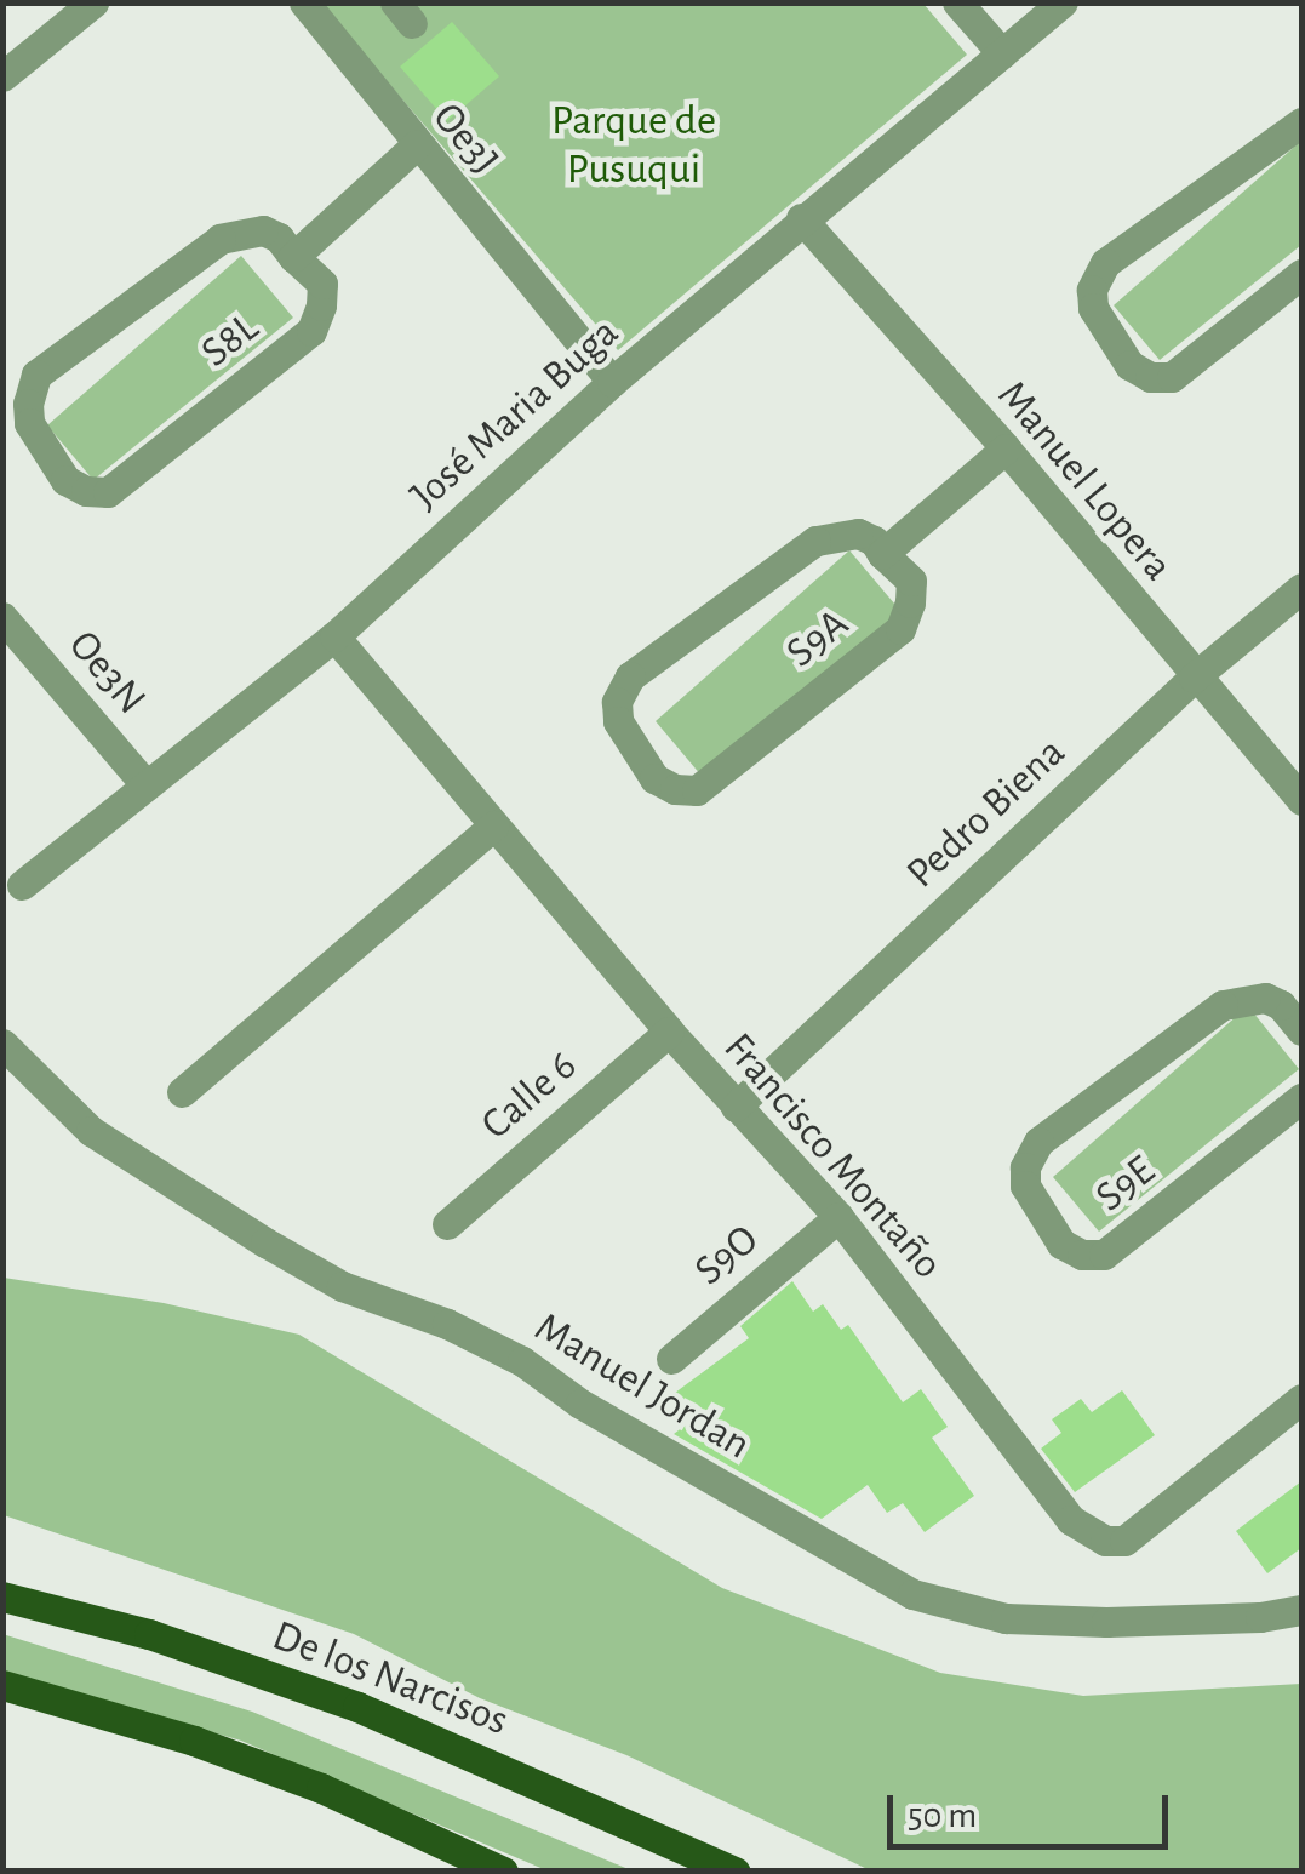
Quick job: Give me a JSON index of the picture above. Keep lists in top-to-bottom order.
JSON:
{
  "streets": {
    "main road": ["De los Narcisos"],
    "street": [
      "Oe3J",
      "S8L",
      "José Maria Buga",
      "Manuel Lopera",
      "S9A",
      "Oe3N",
      "Pedro Biena",
      "Calle 6",
      "Francisco Montaño",
      "S9E",
      "S9O",
      "Manuel Jordan"
    ]
  },
  "crossings": [
    ["Oe3J", "José Maria Buga"],
    ["José Maria Buga", "Manuel Lopera"],
    ["José Maria Buga", "Oe3N"],
    ["José Maria Buga", "Francisco Montaño"],
    ["Manuel Lopera", "Pedro Biena"],
    ["Pedro Biena", "Francisco Montaño"],
    ["Calle 6", "Francisco Montaño"],
    ["Francisco Montaño", "S9O"]
  ],
  "parks": ["Parque de Pusuqui"],
  "scale_bar": "50 m"
}
